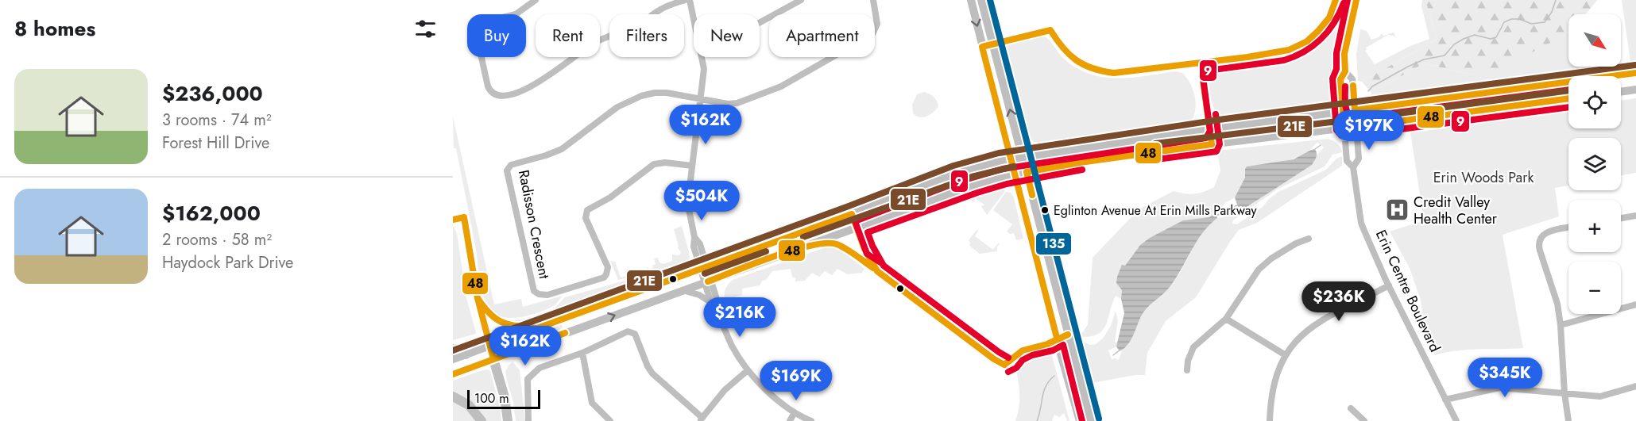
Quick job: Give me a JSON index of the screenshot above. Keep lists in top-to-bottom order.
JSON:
{
  "streets": {
    "street": ["Radisson Crescent", "Erin Centre Boulevard"]
  },
  "parks": ["Erin Woods Park"],
  "places": {
    "other": ["Eglinton Avenue At Erin Mills Parkway"],
    "hospital": ["Credit Valley Health Center"]
  },
  "lines": [
    "transit line 48",
    "transit line 9",
    "transit line 135",
    "transit line 21E"
  ],
  "scale_bar": "100 m",
  "north": "bottom right",
  "page": {
    "heading": "8 homes",
    "map_buttons": ["+", "−"],
    "chip": [
      "Buy",
      "Rent",
      "Filters",
      "New",
      "Apartment"
    ],
    "list": [
      {
        "name": "$236,000",
        "note": "3 rooms · 74 m² · Forest Hill Drive"
      },
      {
        "name": "$162,000",
        "note": "2 rooms · 58 m² · Haydock Park Drive"
      }
    ],
    "price": [
      "$162K",
      "$197K",
      "$504K",
      "$236K",
      "$216K",
      "$162K",
      "$345K",
      "$169K"
    ],
    "scale": "100 m"
  }
}
